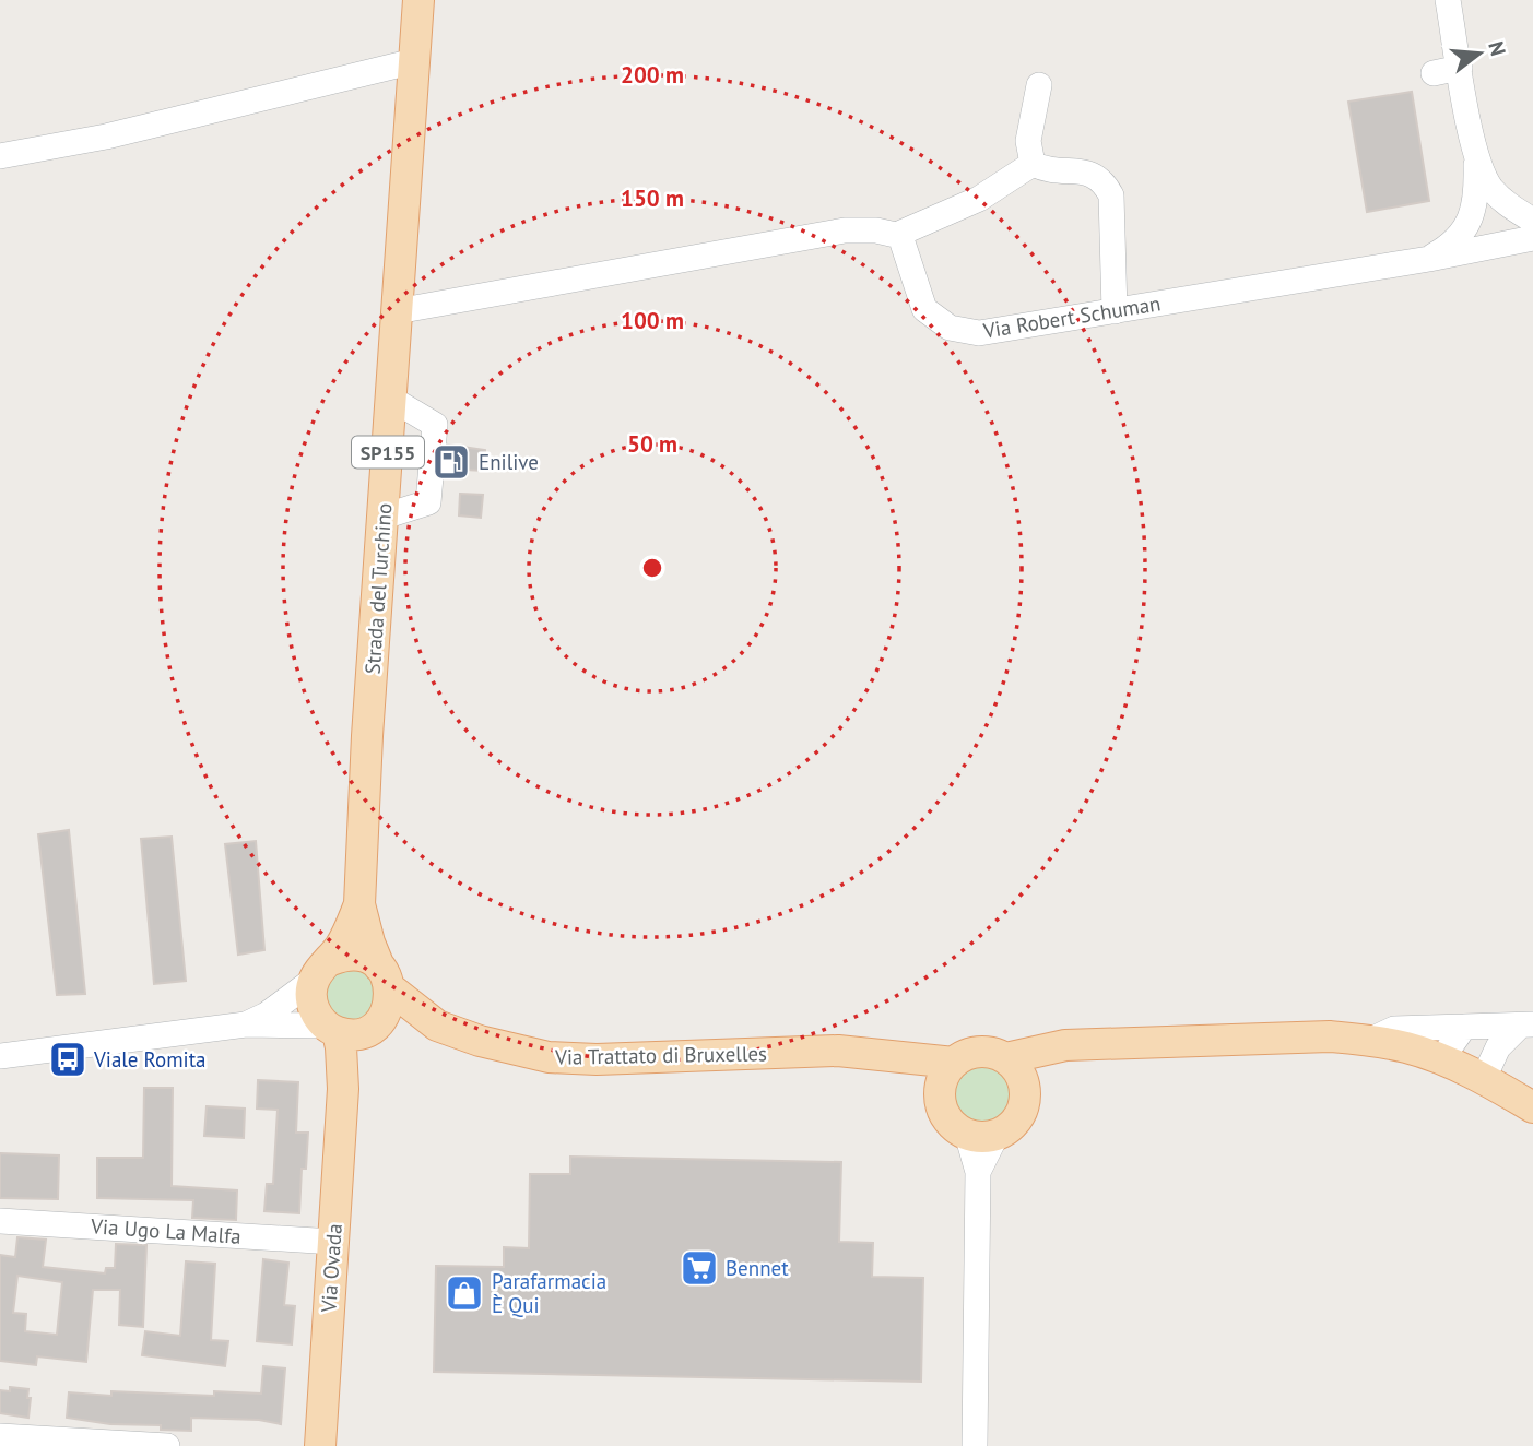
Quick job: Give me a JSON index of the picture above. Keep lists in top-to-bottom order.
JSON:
{
  "streets": {
    "main road": [
      "SP155",
      "Strada del Turchino",
      "Via Trattato di Bruxelles",
      "Via Ovada"
    ],
    "street": ["Via Robert Schuman", "Via Ugo La Malfa"]
  },
  "crossings": [
    ["Strada del Turchino", "Via Trattato di Bruxelles"],
    ["Strada del Turchino", "Via Ovada"],
    ["Via Trattato di Bruxelles", "Via Ovada"],
    ["Via Ugo La Malfa", "Via Ovada"]
  ],
  "places": {
    "fuel station": ["Enilive"],
    "bus stop": ["Viale Romita"],
    "supermarket": ["Bennet"],
    "shop": ["Parafarmacia È Qui"]
  },
  "north": "right",
  "rings": [
    "200 m",
    "150 m",
    "100 m",
    "50 m"
  ]
}
